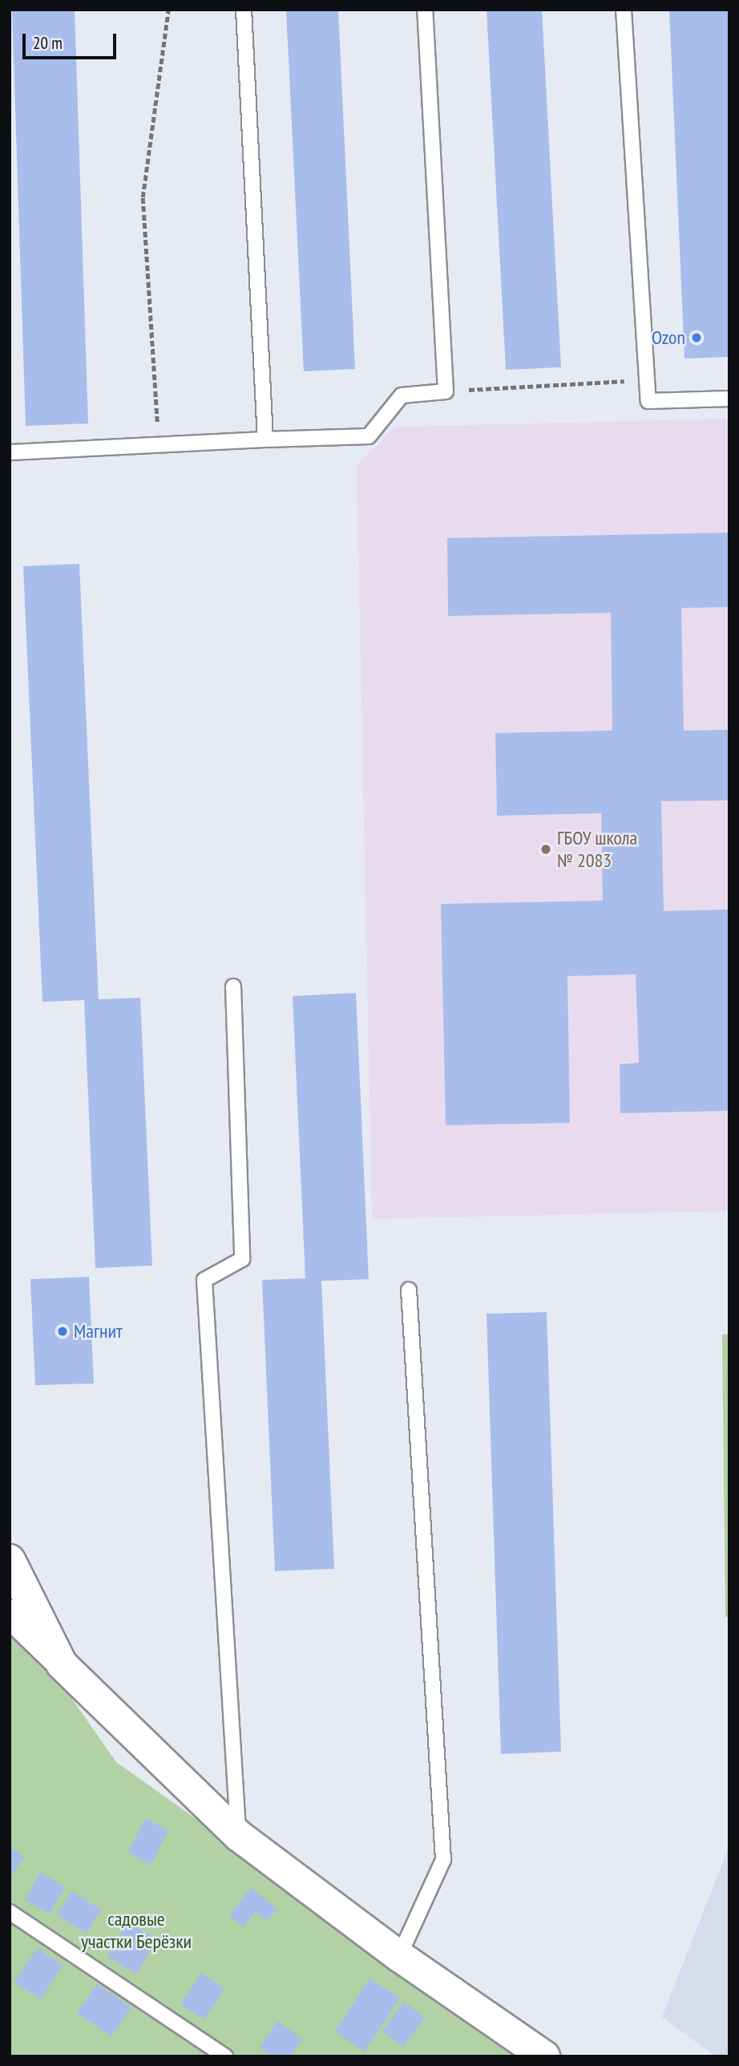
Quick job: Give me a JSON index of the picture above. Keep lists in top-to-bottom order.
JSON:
{
  "parks": ["садовые участки Берёзки"],
  "places": ["Ozon", "ГБОУ школа № 2083", "Магнит"],
  "scale_bar": "20 m"
}
